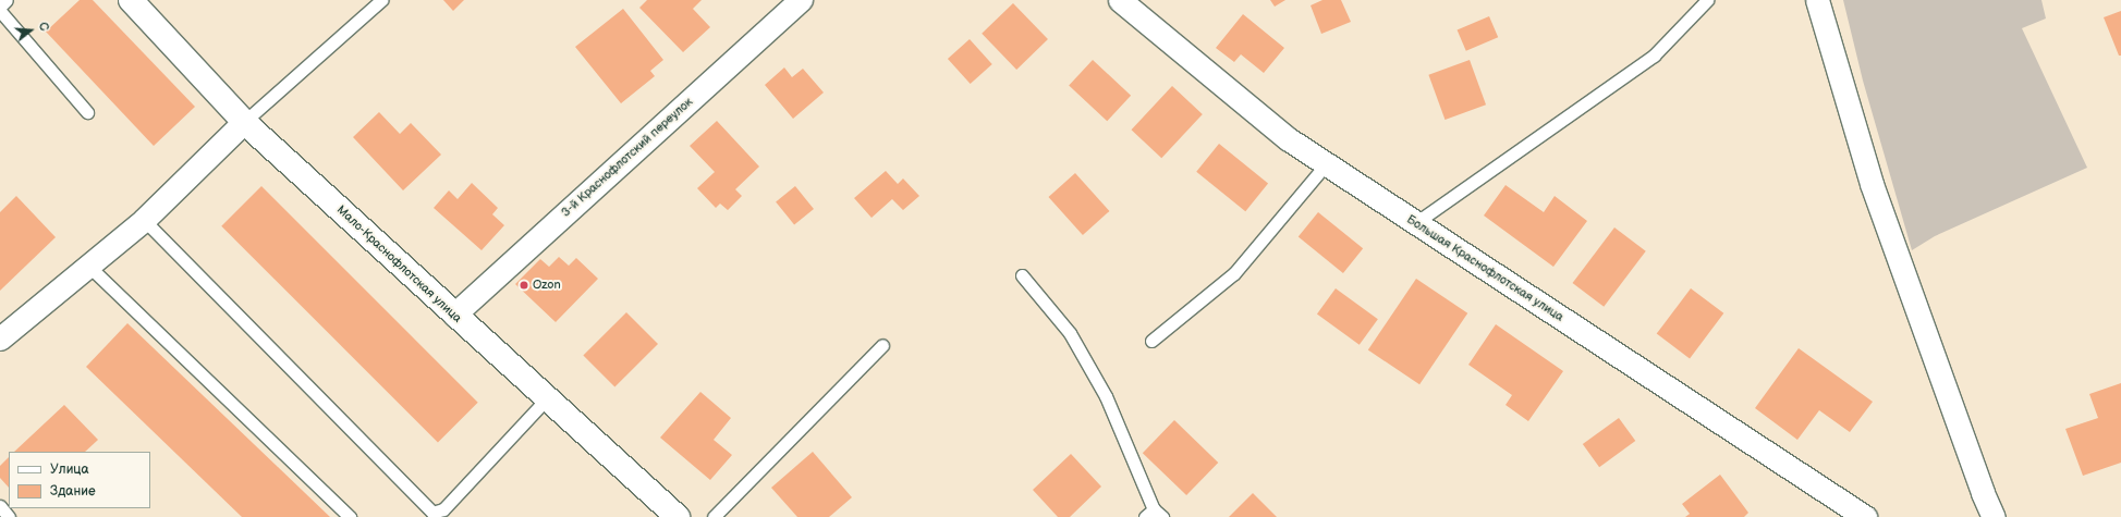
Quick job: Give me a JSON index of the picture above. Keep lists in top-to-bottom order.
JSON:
{
  "streets": {
    "street": ["3-й Краснофлотский переулок", "Мало-Краснофлотская улица", "Большая Краснофлотская улица"]
  },
  "crossings": [
    ["3-й Краснофлотский переулок", "Мало-Краснофлотская улица"]
  ],
  "places": ["Ozon"],
  "legend": ["Улица", "Здание"],
  "north": "right"
}
